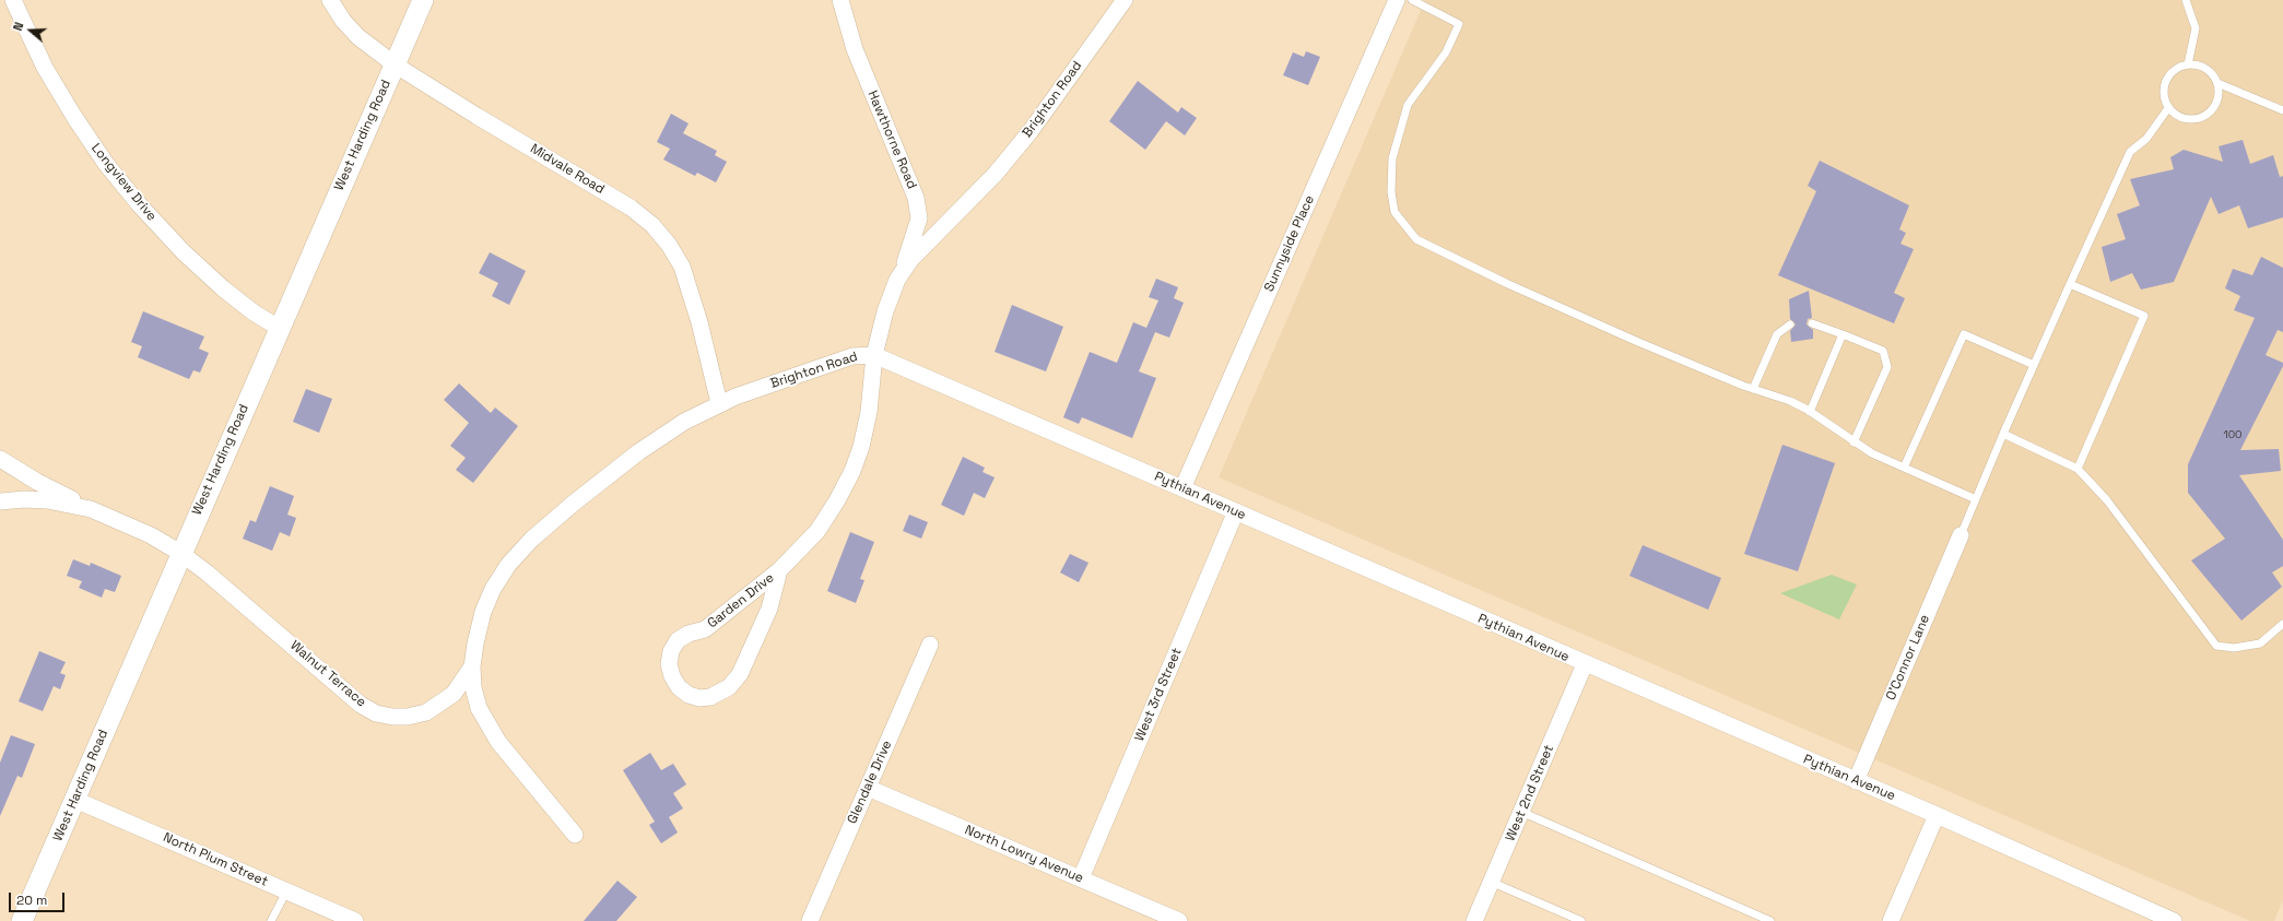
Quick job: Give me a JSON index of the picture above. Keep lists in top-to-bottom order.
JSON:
{
  "streets": {
    "street": [
      "Brighton Road",
      "West Harding Road",
      "Hawthorne Road",
      "Midvale Road",
      "Longview Drive",
      "Sunnyside Place",
      "Pythian Avenue",
      "Garden Drive",
      "O'Connor Lane",
      "Walnut Terrace",
      "West 3rd Street",
      "Glendale Drive",
      "West 2nd Street",
      "North Lowry Avenue",
      "North Plum Street"
    ]
  },
  "crossings": [
    ["Brighton Road", "Hawthorne Road"],
    ["Brighton Road", "Midvale Road"],
    ["Brighton Road", "Pythian Avenue"],
    ["Brighton Road", "Garden Drive"],
    ["Brighton Road", "Walnut Terrace"],
    ["West Harding Road", "Midvale Road"],
    ["West Harding Road", "Longview Drive"],
    ["West Harding Road", "Walnut Terrace"],
    ["West Harding Road", "North Plum Street"],
    ["Sunnyside Place", "Pythian Avenue"],
    ["Pythian Avenue", "Garden Drive"],
    ["Pythian Avenue", "O'Connor Lane"],
    ["Pythian Avenue", "West 3rd Street"],
    ["Pythian Avenue", "West 2nd Street"],
    ["West 3rd Street", "North Lowry Avenue"],
    ["Glendale Drive", "North Lowry Avenue"]
  ],
  "house_numbers": ["100"],
  "scale_bar": "20 m",
  "north": "left"
}
